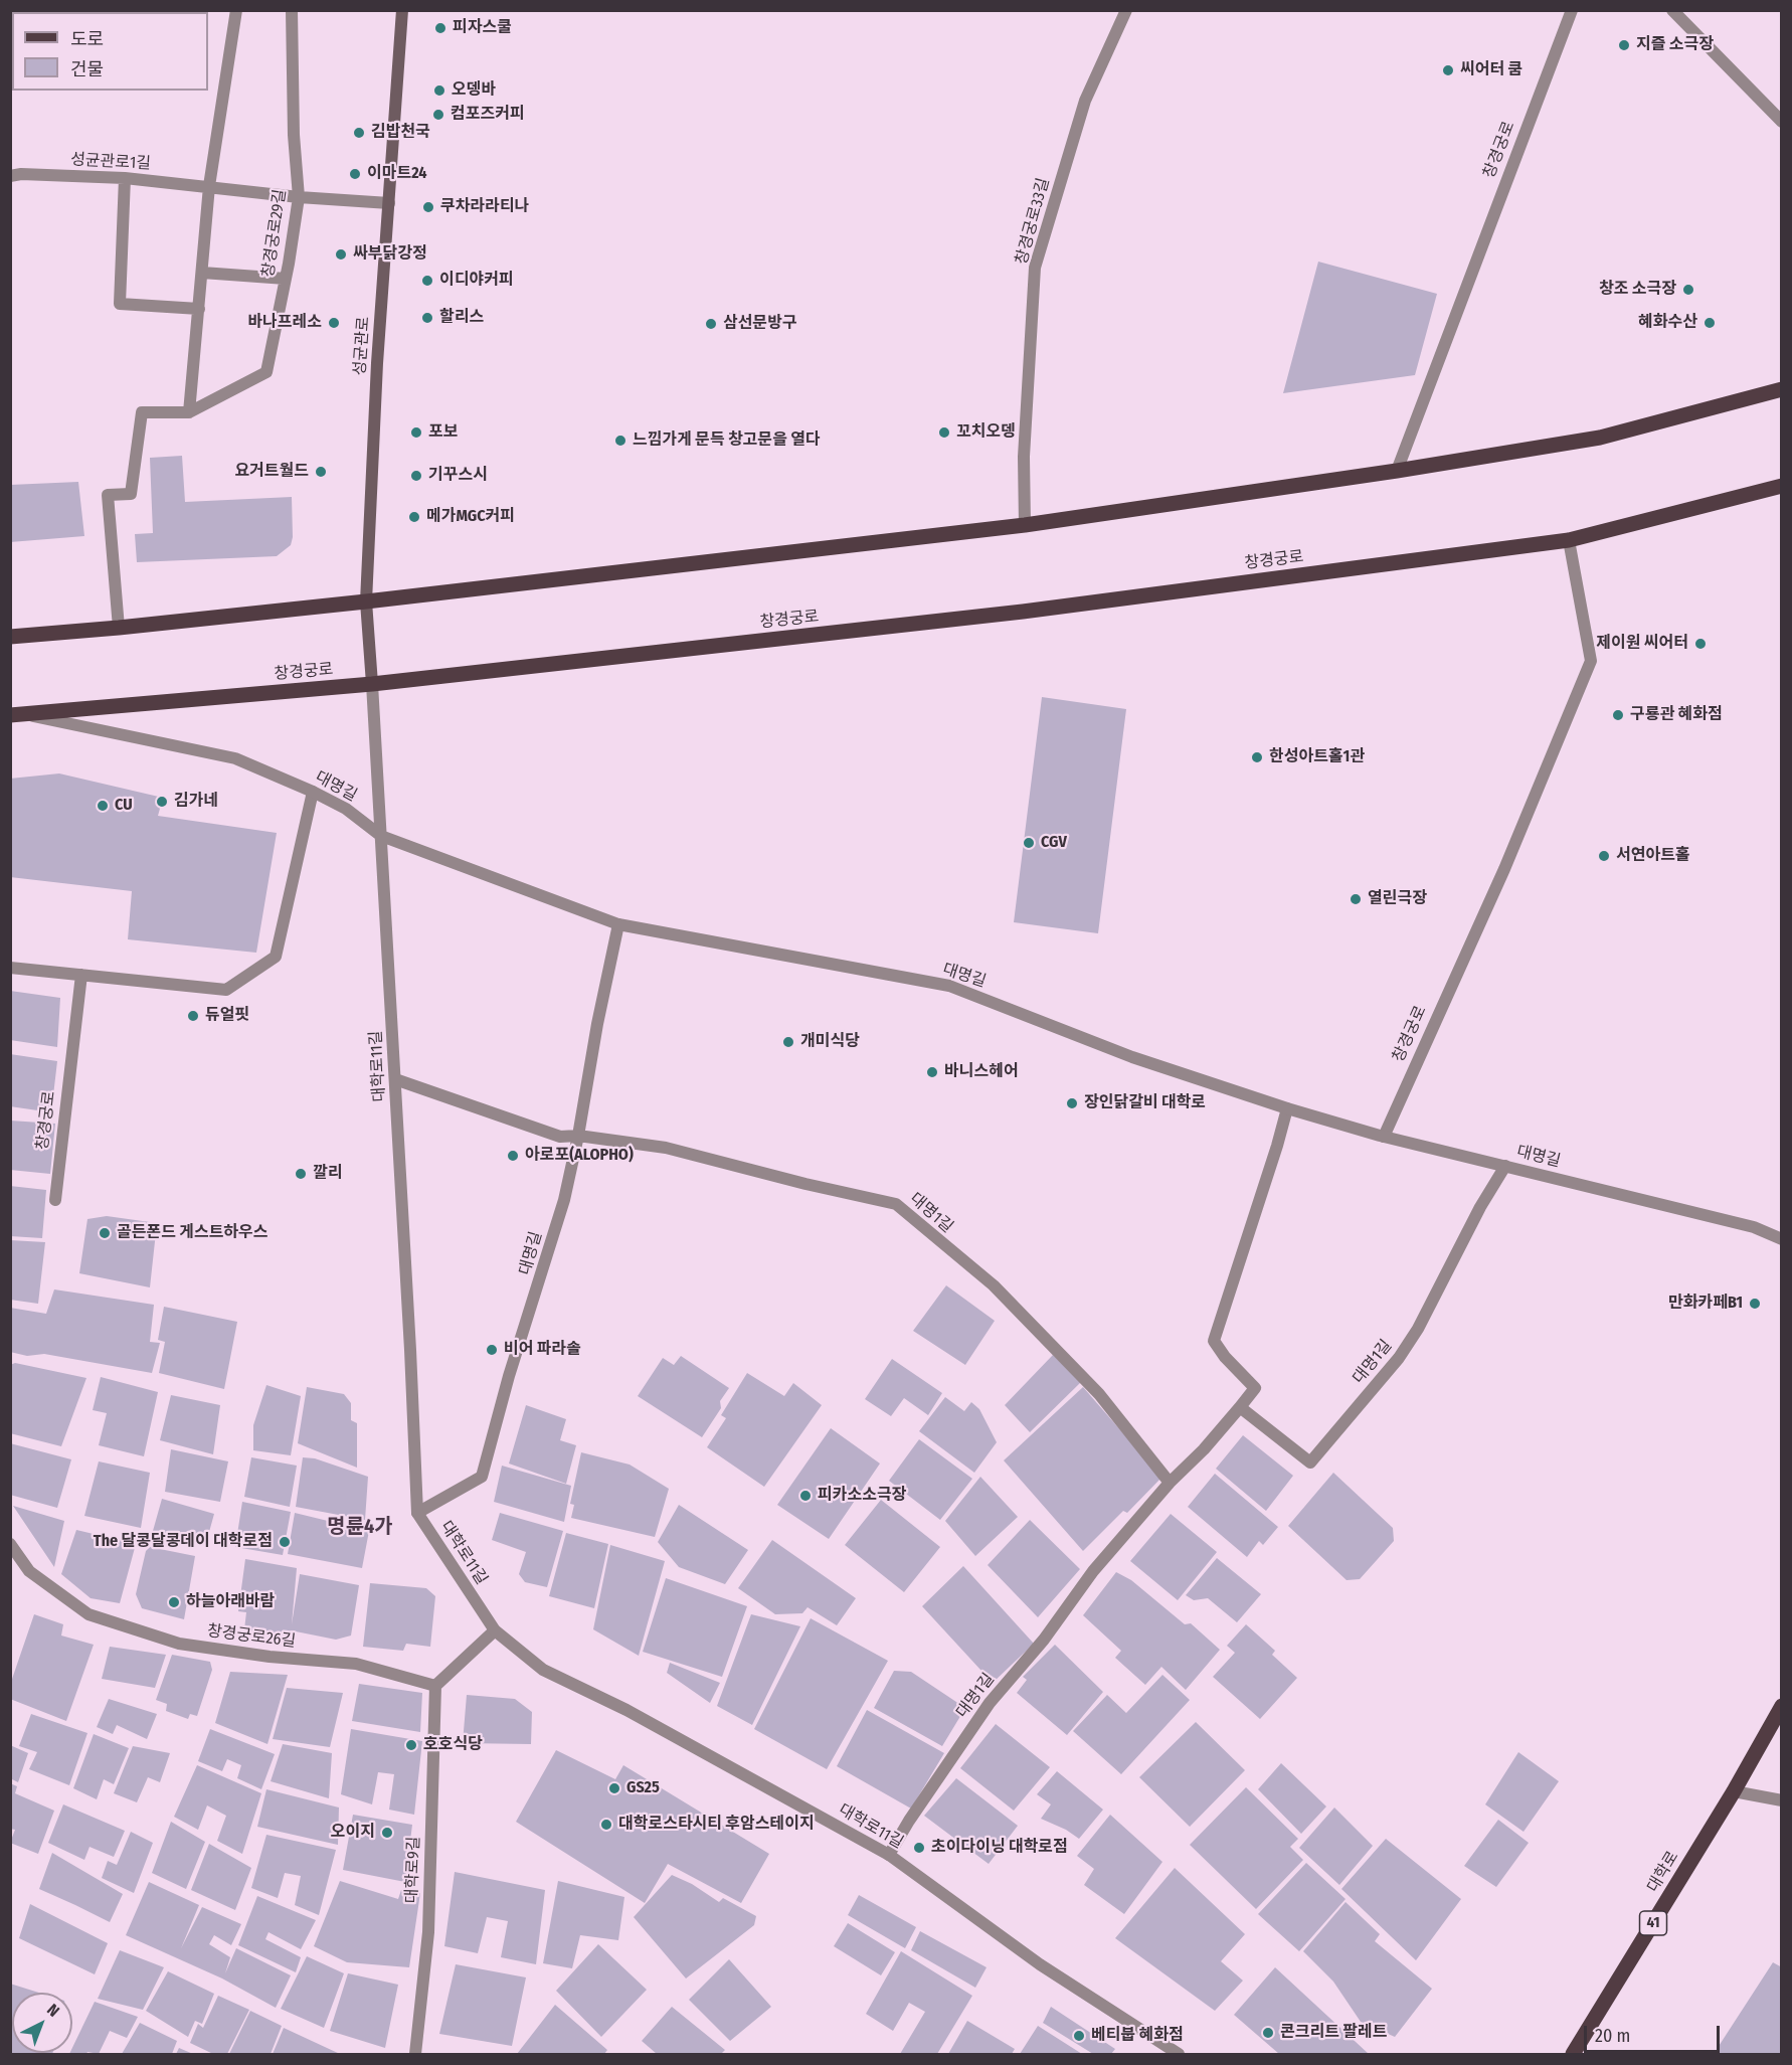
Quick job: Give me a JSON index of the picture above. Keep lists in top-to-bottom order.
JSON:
{
  "streets": {
    "main road": ["창경궁로", "대학로", "41"],
    "street": [
      "성균관로1길",
      "창경궁로33길",
      "창경궁로29길",
      "성균관로",
      "대명길",
      "대학로11길",
      "대명1길",
      "창경궁로26길",
      "대학로9길"
    ]
  },
  "crossings": [
    ["창경궁로", "성균관로"],
    ["창경궁로", "대명길"],
    ["창경궁로", "대학로11길"],
    ["성균관로1길", "창경궁로29길"],
    ["성균관로1길", "성균관로"],
    ["성균관로", "대학로11길"],
    ["대명길", "대학로11길"],
    ["대명길", "대명1길"],
    ["대학로11길", "대명1길"],
    ["창경궁로26길", "대학로9길"]
  ],
  "districts": ["명륜4가"],
  "places": [
    "피자스쿨",
    "지즐 소극장",
    "씨어터 쿰",
    "오뎅바",
    "컴포즈커피",
    "김밥천국",
    "이마트24",
    "쿠차라라티나",
    "싸부닭강정",
    "이디야커피",
    "창조 소극장",
    "할리스",
    "바나프레소",
    "혜화수산",
    "삼선문방구",
    "포보",
    "꼬치오뎅",
    "느낌가게 문득 창고문을 열다",
    "요거트월드",
    "기꾸스시",
    "메가MGC커피",
    "제이원 씨어터",
    "구룡관 혜화점",
    "한성아트홀1관",
    "김가네",
    "CU",
    "CGV",
    "서연아트홀",
    "열린극장",
    "듀얼핏",
    "개미식당",
    "바니스헤어",
    "장인닭갈비 대학로",
    "아로포(ALOPHO)",
    "깔리",
    "골든폰드 게스트하우스",
    "만화카페B1",
    "비어 파라솔",
    "피카소소극장",
    "The 달콩달콩데이 대학로점",
    "하늘아래바람",
    "호호식당",
    "GS25",
    "대학로스타시티 후암스테이지",
    "오이지",
    "초이다이닝 대학로점",
    "콘크리트 팔레트",
    "베티붑 혜화점"
  ],
  "legend": ["도로", "건물"],
  "scale_bar": "20 m",
  "north": "top right"
}
